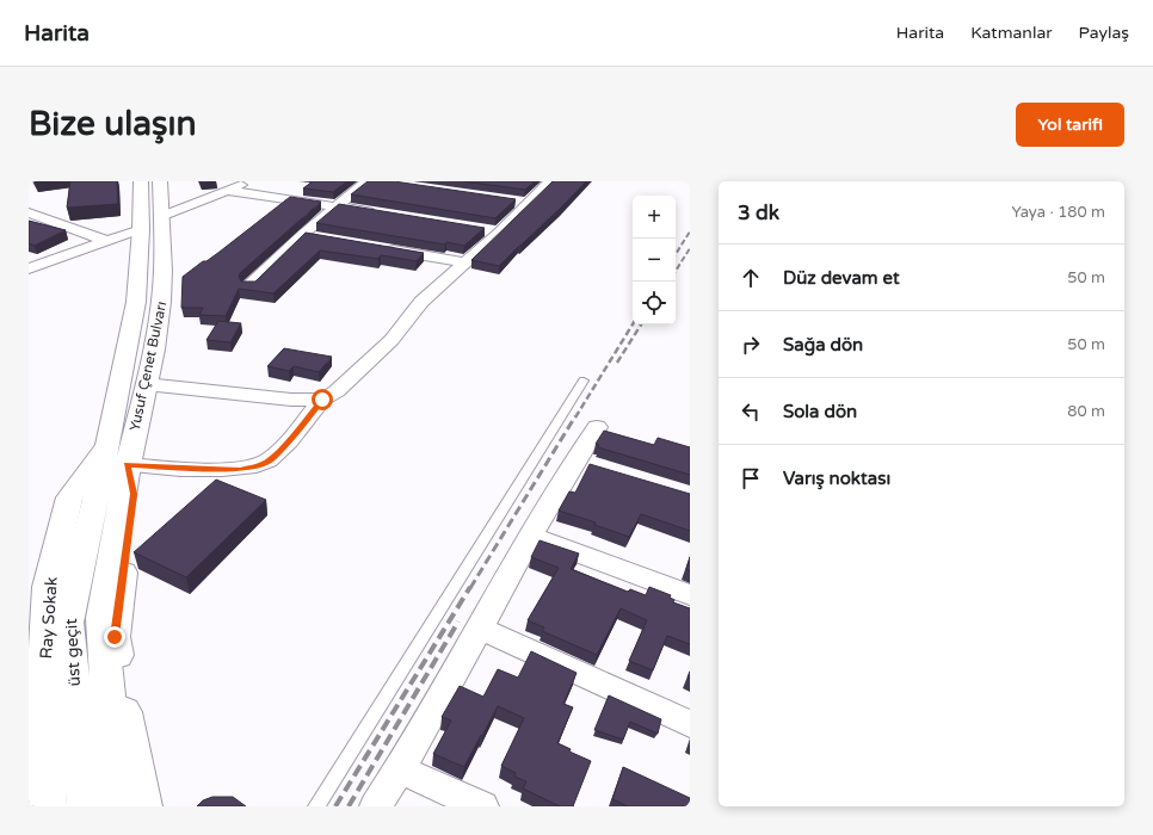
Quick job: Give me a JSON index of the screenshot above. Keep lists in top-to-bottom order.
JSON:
{
  "streets": {
    "main road": ["Yusuf Çenet Bulvarı", "Ray Sokak", "üst geçit"]
  },
  "crossings": [
    ["Yusuf Çenet Bulvarı", "Ray Sokak"],
    ["Yusuf Çenet Bulvarı", "üst geçit"],
    ["Ray Sokak", "üst geçit"]
  ],
  "page": {
    "header": "Harita",
    "nav": ["Harita", "Katmanlar", "Paylaş"],
    "buttons": "Yol tarifi",
    "title": "Bize ulaşın",
    "heading": ["3 dk", "Yaya · 180 m"],
    "map_buttons": ["+", "−"],
    "list": [
      ["Düz devam et", "50 m"],
      ["Sağa dön", "50 m"],
      ["Sola dön", "80 m"],
      "Varış noktası"
    ]
  }
}
